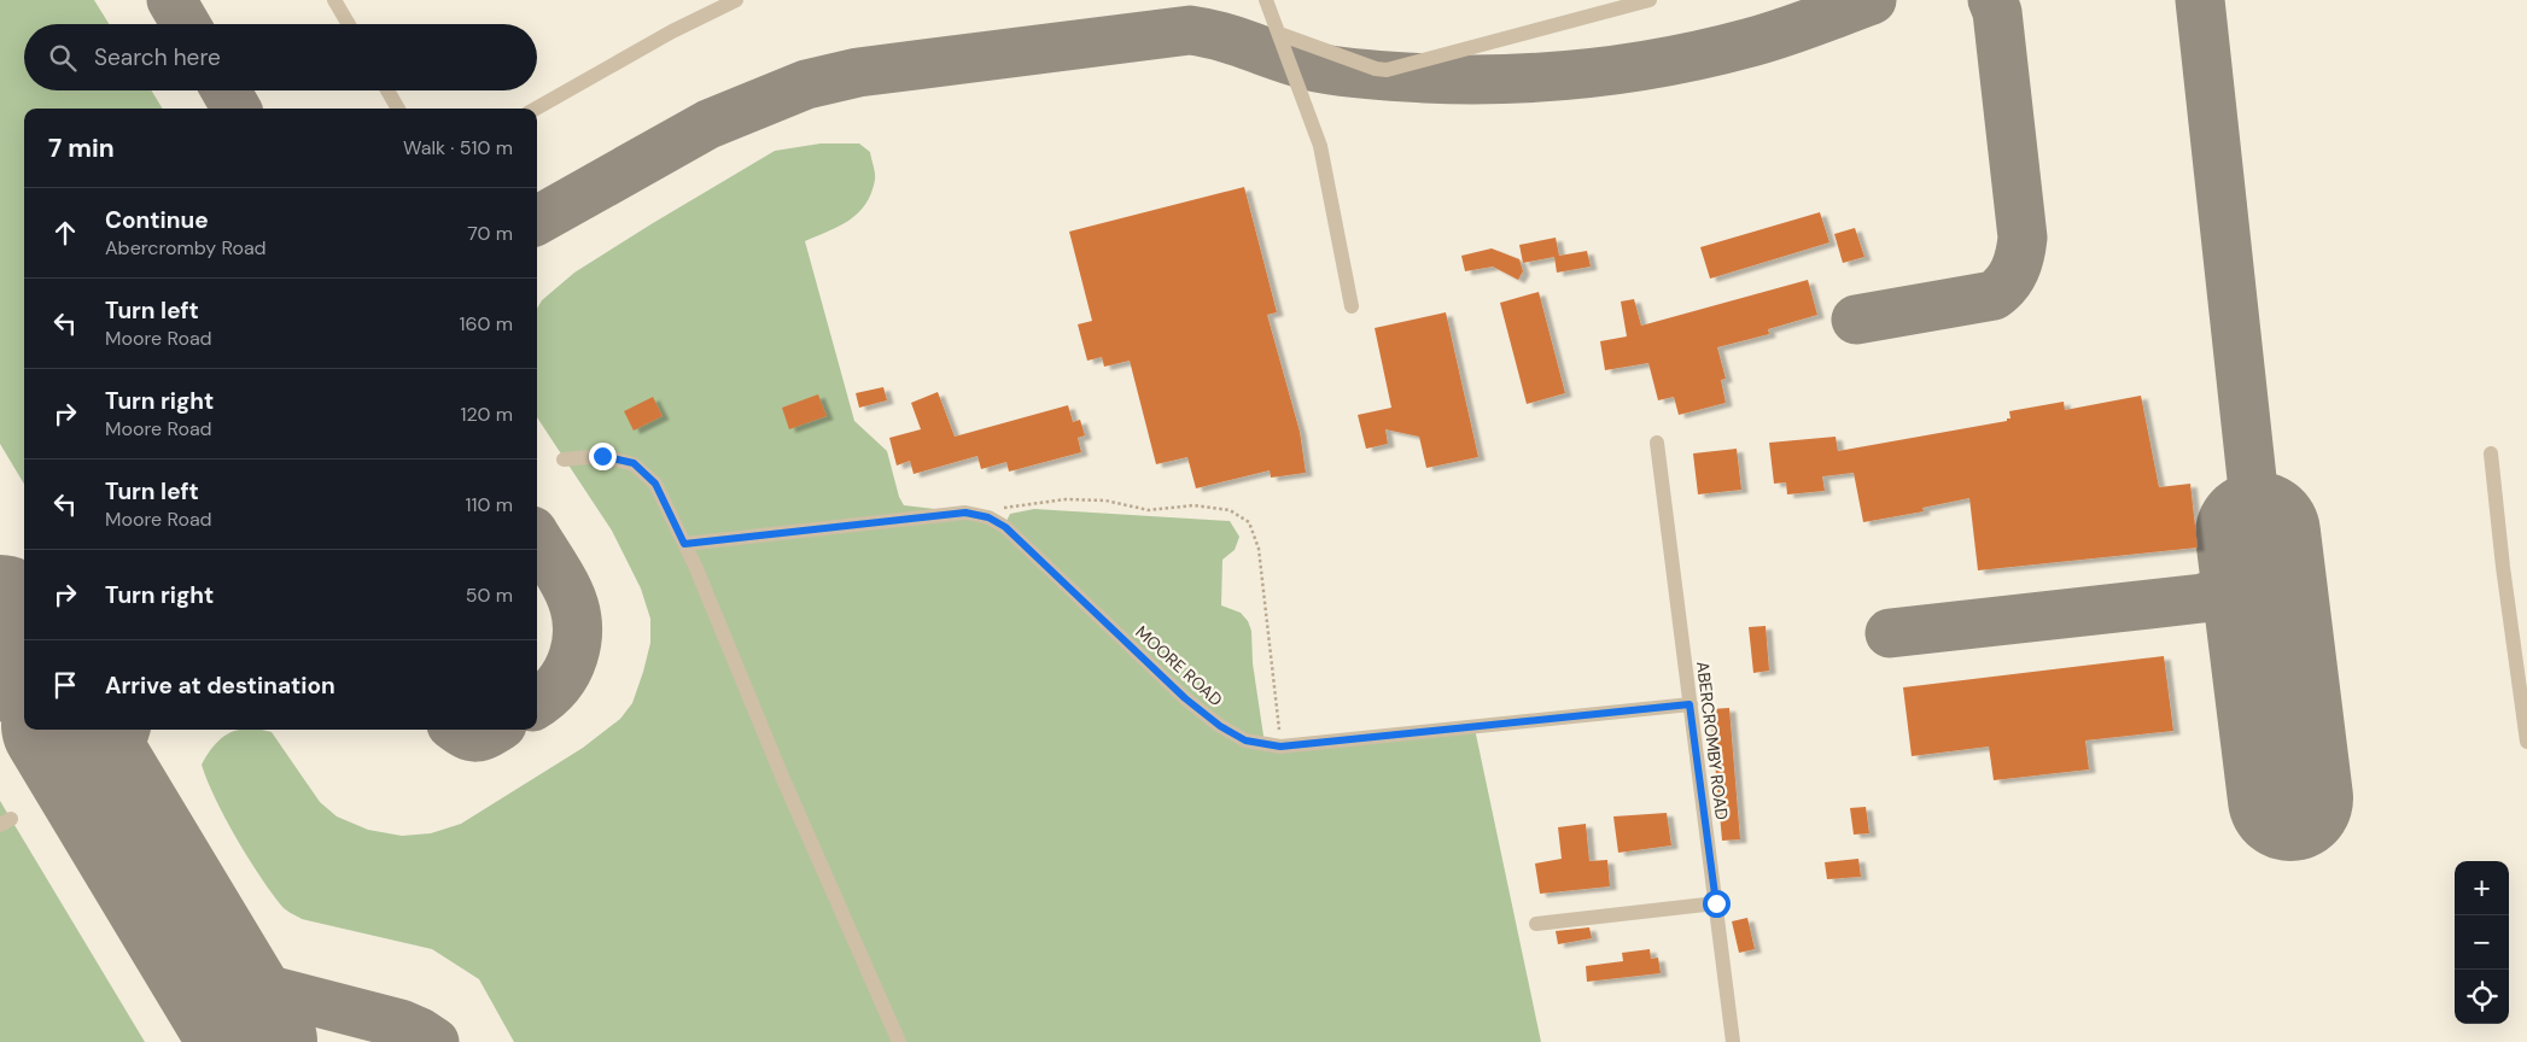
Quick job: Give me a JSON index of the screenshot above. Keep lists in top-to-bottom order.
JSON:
{
  "streets": {
    "street": ["MOORE ROAD", "ABERCROMBY ROAD"]
  },
  "crossings": [
    ["MOORE ROAD", "ABERCROMBY ROAD"]
  ],
  "page": {
    "search": "Search here",
    "heading": ["7 min", "Walk · 510 m"],
    "list": [
      ["Continue", "Abercromby Road", "70 m"],
      ["Turn left", "Moore Road", "160 m"],
      ["Turn right", "Moore Road", "120 m"],
      ["Turn left", "Moore Road", "110 m"],
      ["Turn right", "50 m"],
      "Arrive at destination"
    ],
    "map_buttons": ["+", "−"]
  }
}
